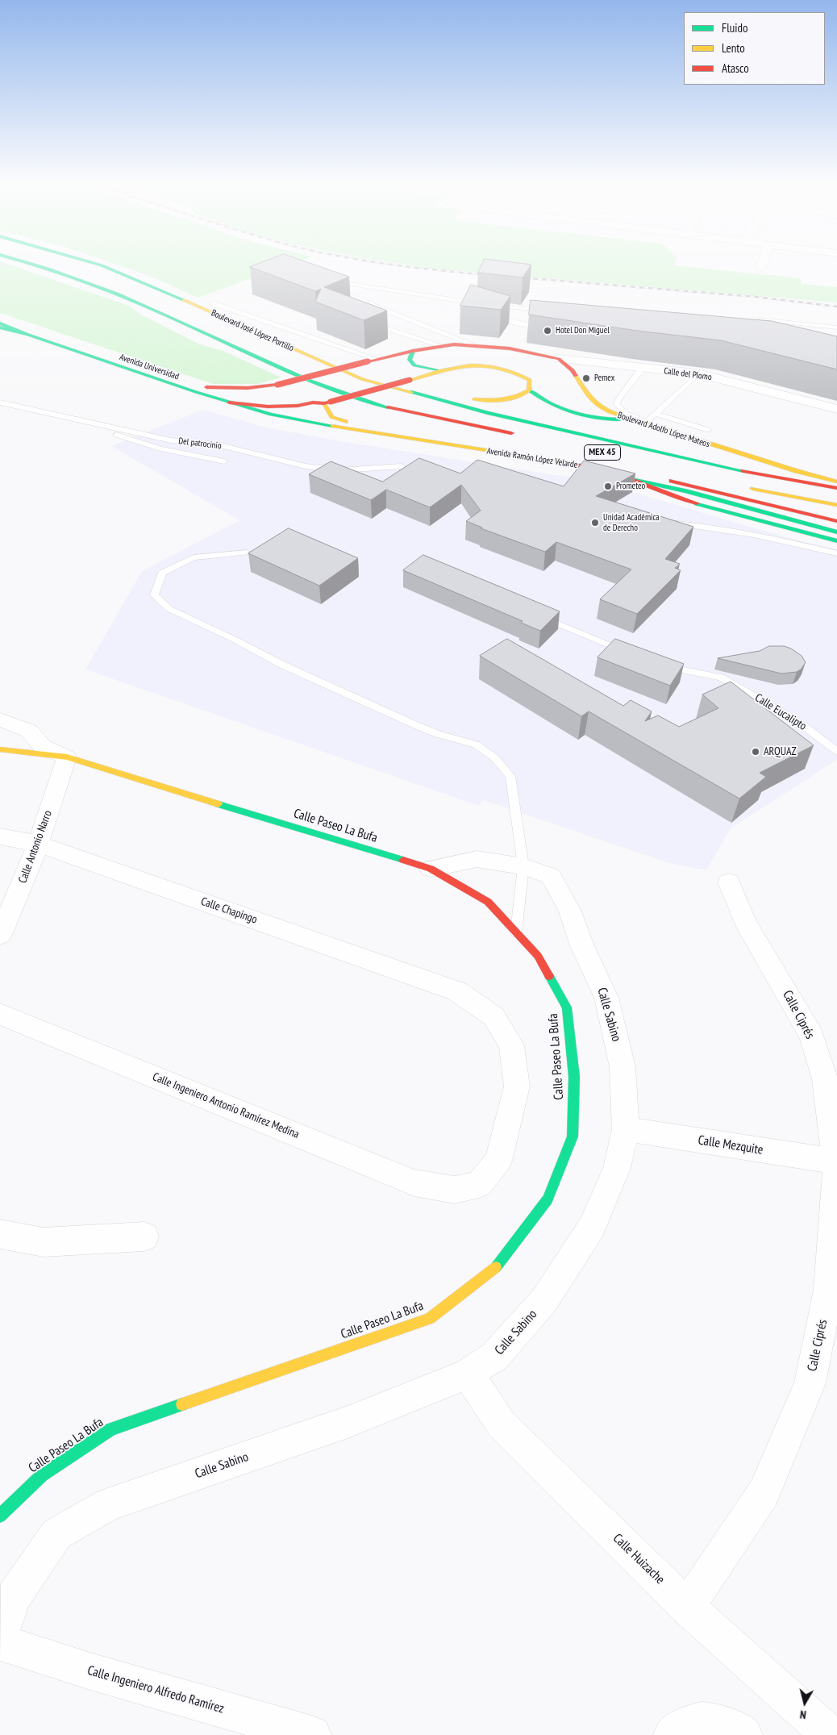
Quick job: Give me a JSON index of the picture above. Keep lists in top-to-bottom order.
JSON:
{
  "streets": {
    "street": [
      "Boulevard José López Portillo",
      "Avenida Universidad",
      "Calle del Plomo",
      "Boulevard Adolfo López Mateos",
      "MEX 45",
      "Avenida Ramón López Velarde",
      "Calle Paseo La Bufa",
      "Calle Antonio Narro",
      "Calle Chapingo",
      "Calle Sabino",
      "Calle Ciprés",
      "Calle Ingeniero Antonio Ramírez Medina",
      "Calle Mezquite",
      "Calle Huizache",
      "Calle Ingeniero Alfredo Ramírez"
    ],
    "lane": ["Del patrocinio", "Calle Eucalipto"]
  },
  "crossings": [
    ["Boulevard José López Portillo", "Boulevard Adolfo López Mateos"],
    ["Avenida Universidad", "Boulevard Adolfo López Mateos"],
    ["Avenida Universidad", "Avenida Ramón López Velarde"],
    ["Calle del Plomo", "Boulevard Adolfo López Mateos"],
    ["Calle Paseo La Bufa", "Calle Antonio Narro"],
    ["Calle Paseo La Bufa", "Calle Sabino"],
    ["Calle Antonio Narro", "Calle Chapingo"],
    ["Calle Chapingo", "Calle Ingeniero Antonio Ramírez Medina"],
    ["Calle Sabino", "Calle Mezquite"],
    ["Calle Sabino", "Calle Huizache"],
    ["Calle Ciprés", "Calle Mezquite"],
    ["Calle Ciprés", "Calle Huizache"]
  ],
  "places": [
    "Hotel Don Miguel",
    "Pemex",
    "Prometeo",
    "Unidad Académica de Derecho",
    "ARQUAZ"
  ],
  "legend": ["Fluido", "Lento", "Atasco"],
  "north": "bottom"
}
